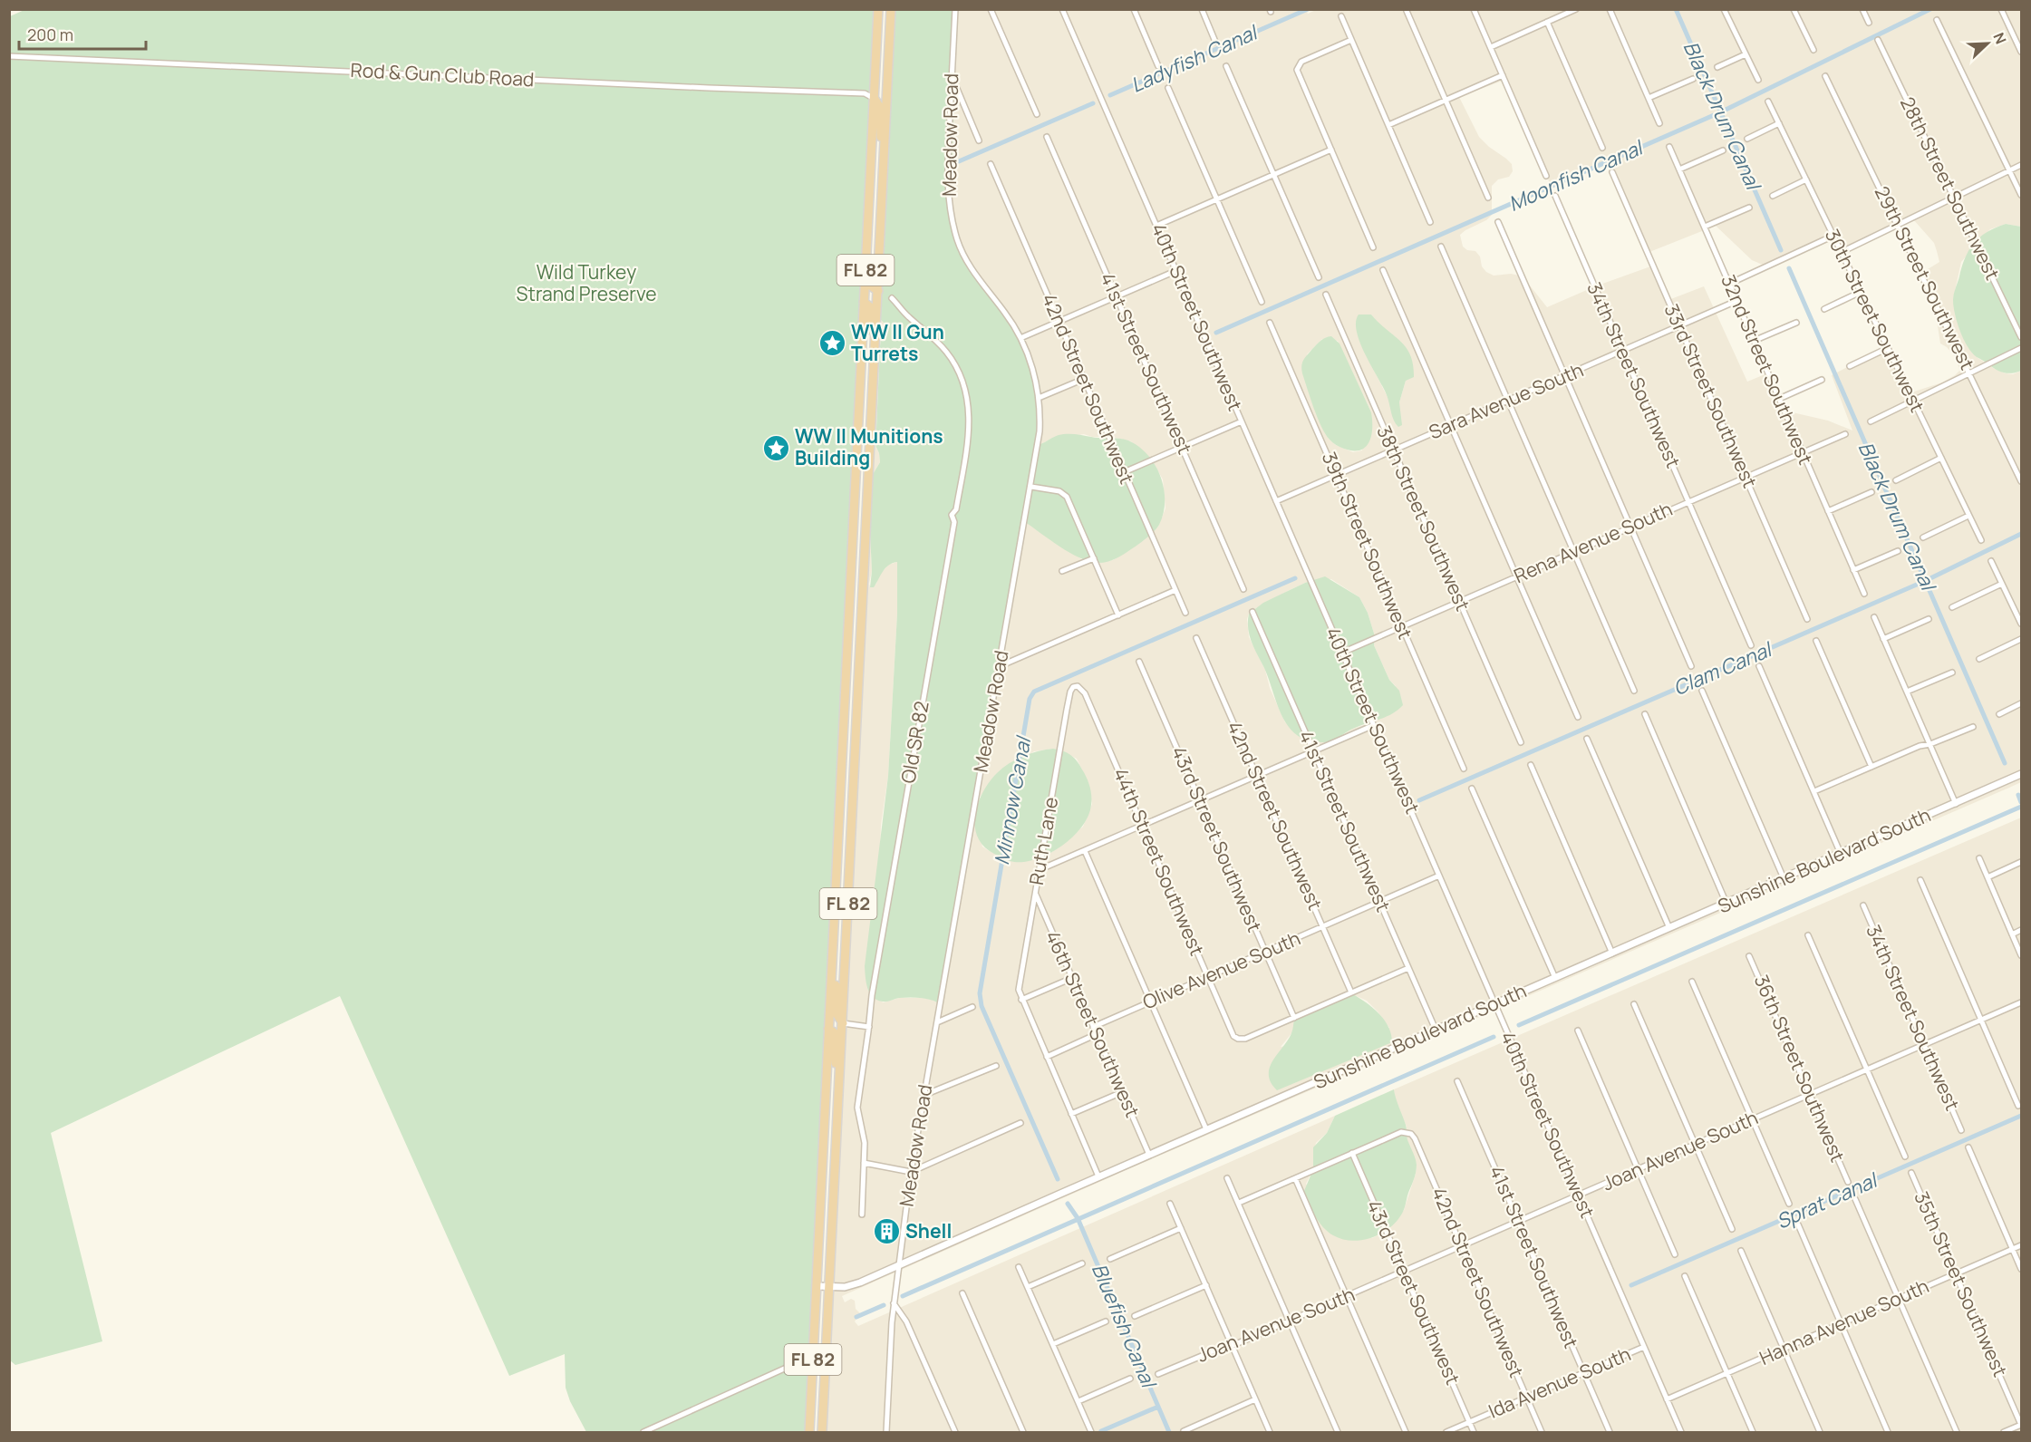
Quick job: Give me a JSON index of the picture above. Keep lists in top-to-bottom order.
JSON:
{
  "streets": {
    "highway": ["FL 82"],
    "street": [
      "Rod & Gun Club Road",
      "Meadow Road",
      "28th Street Southwest",
      "29th Street Southwest",
      "40th Street Southwest",
      "30th Street Southwest",
      "41st Street Southwest",
      "32nd Street Southwest",
      "34th Street Southwest",
      "42nd Street Southwest",
      "33rd Street Southwest",
      "Sara Avenue South",
      "38th Street Southwest",
      "Rena Avenue South",
      "39th Street Southwest",
      "Old SR 82",
      "43rd Street Southwest",
      "Ruth Lane",
      "Sunshine Boulevard South",
      "44th Street Southwest",
      "Olive Avenue South",
      "46th Street Southwest",
      "36th Street Southwest",
      "Joan Avenue South",
      "35th Street Southwest",
      "Hanna Avenue South",
      "Ida Avenue South"
    ]
  },
  "crossings": [
    ["Rod & Gun Club Road", "FL 82"],
    ["Meadow Road", "Sunshine Boulevard South"],
    ["FL 82", "Sunshine Boulevard South"],
    ["40th Street Southwest", "Sara Avenue South"],
    ["40th Street Southwest", "Rena Avenue South"],
    ["40th Street Southwest", "Sunshine Boulevard South"],
    ["40th Street Southwest", "Olive Avenue South"],
    ["40th Street Southwest", "Joan Avenue South"],
    ["40th Street Southwest", "Hanna Avenue South"],
    ["40th Street Southwest", "Ida Avenue South"],
    ["41st Street Southwest", "Sunshine Boulevard South"],
    ["41st Street Southwest", "Olive Avenue South"],
    ["41st Street Southwest", "Joan Avenue South"],
    ["41st Street Southwest", "Ida Avenue South"],
    ["32nd Street Southwest", "Sara Avenue South"],
    ["32nd Street Southwest", "Rena Avenue South"],
    ["34th Street Southwest", "Sara Avenue South"],
    ["34th Street Southwest", "Rena Avenue South"],
    ["34th Street Southwest", "Joan Avenue South"],
    ["42nd Street Southwest", "43rd Street Southwest"],
    ["42nd Street Southwest", "Olive Avenue South"],
    ["42nd Street Southwest", "Joan Avenue South"],
    ["42nd Street Southwest", "Ida Avenue South"],
    ["33rd Street Southwest", "Sara Avenue South"],
    ["33rd Street Southwest", "Rena Avenue South"],
    ["Sara Avenue South", "38th Street Southwest"],
    ["Sara Avenue South", "39th Street Southwest"],
    ["38th Street Southwest", "Rena Avenue South"],
    ["Rena Avenue South", "39th Street Southwest"],
    ["43rd Street Southwest", "44th Street Southwest"],
    ["43rd Street Southwest", "Olive Avenue South"],
    ["43rd Street Southwest", "Joan Avenue South"],
    ["43rd Street Southwest", "Ida Avenue South"],
    ["Ruth Lane", "44th Street Southwest"],
    ["Ruth Lane", "46th Street Southwest"],
    ["Sunshine Boulevard South", "46th Street Southwest"],
    ["44th Street Southwest", "Olive Avenue South"],
    ["Olive Avenue South", "46th Street Southwest"],
    ["36th Street Southwest", "Joan Avenue South"],
    ["35th Street Southwest", "Hanna Avenue South"]
  ],
  "water": [
    "Ladyfish Canal",
    "Black Drum Canal",
    "Moonfish Canal",
    "Clam Canal",
    "Minnow Canal",
    "Sprat Canal",
    "Bluefish Canal"
  ],
  "parks": ["Wild Turkey Strand Preserve"],
  "places": {
    "place": ["WW II Gun Turrets", "WW II Munitions Building"],
    "building": ["Shell"]
  },
  "scale_bar": "200 m",
  "north": "top right"
}
